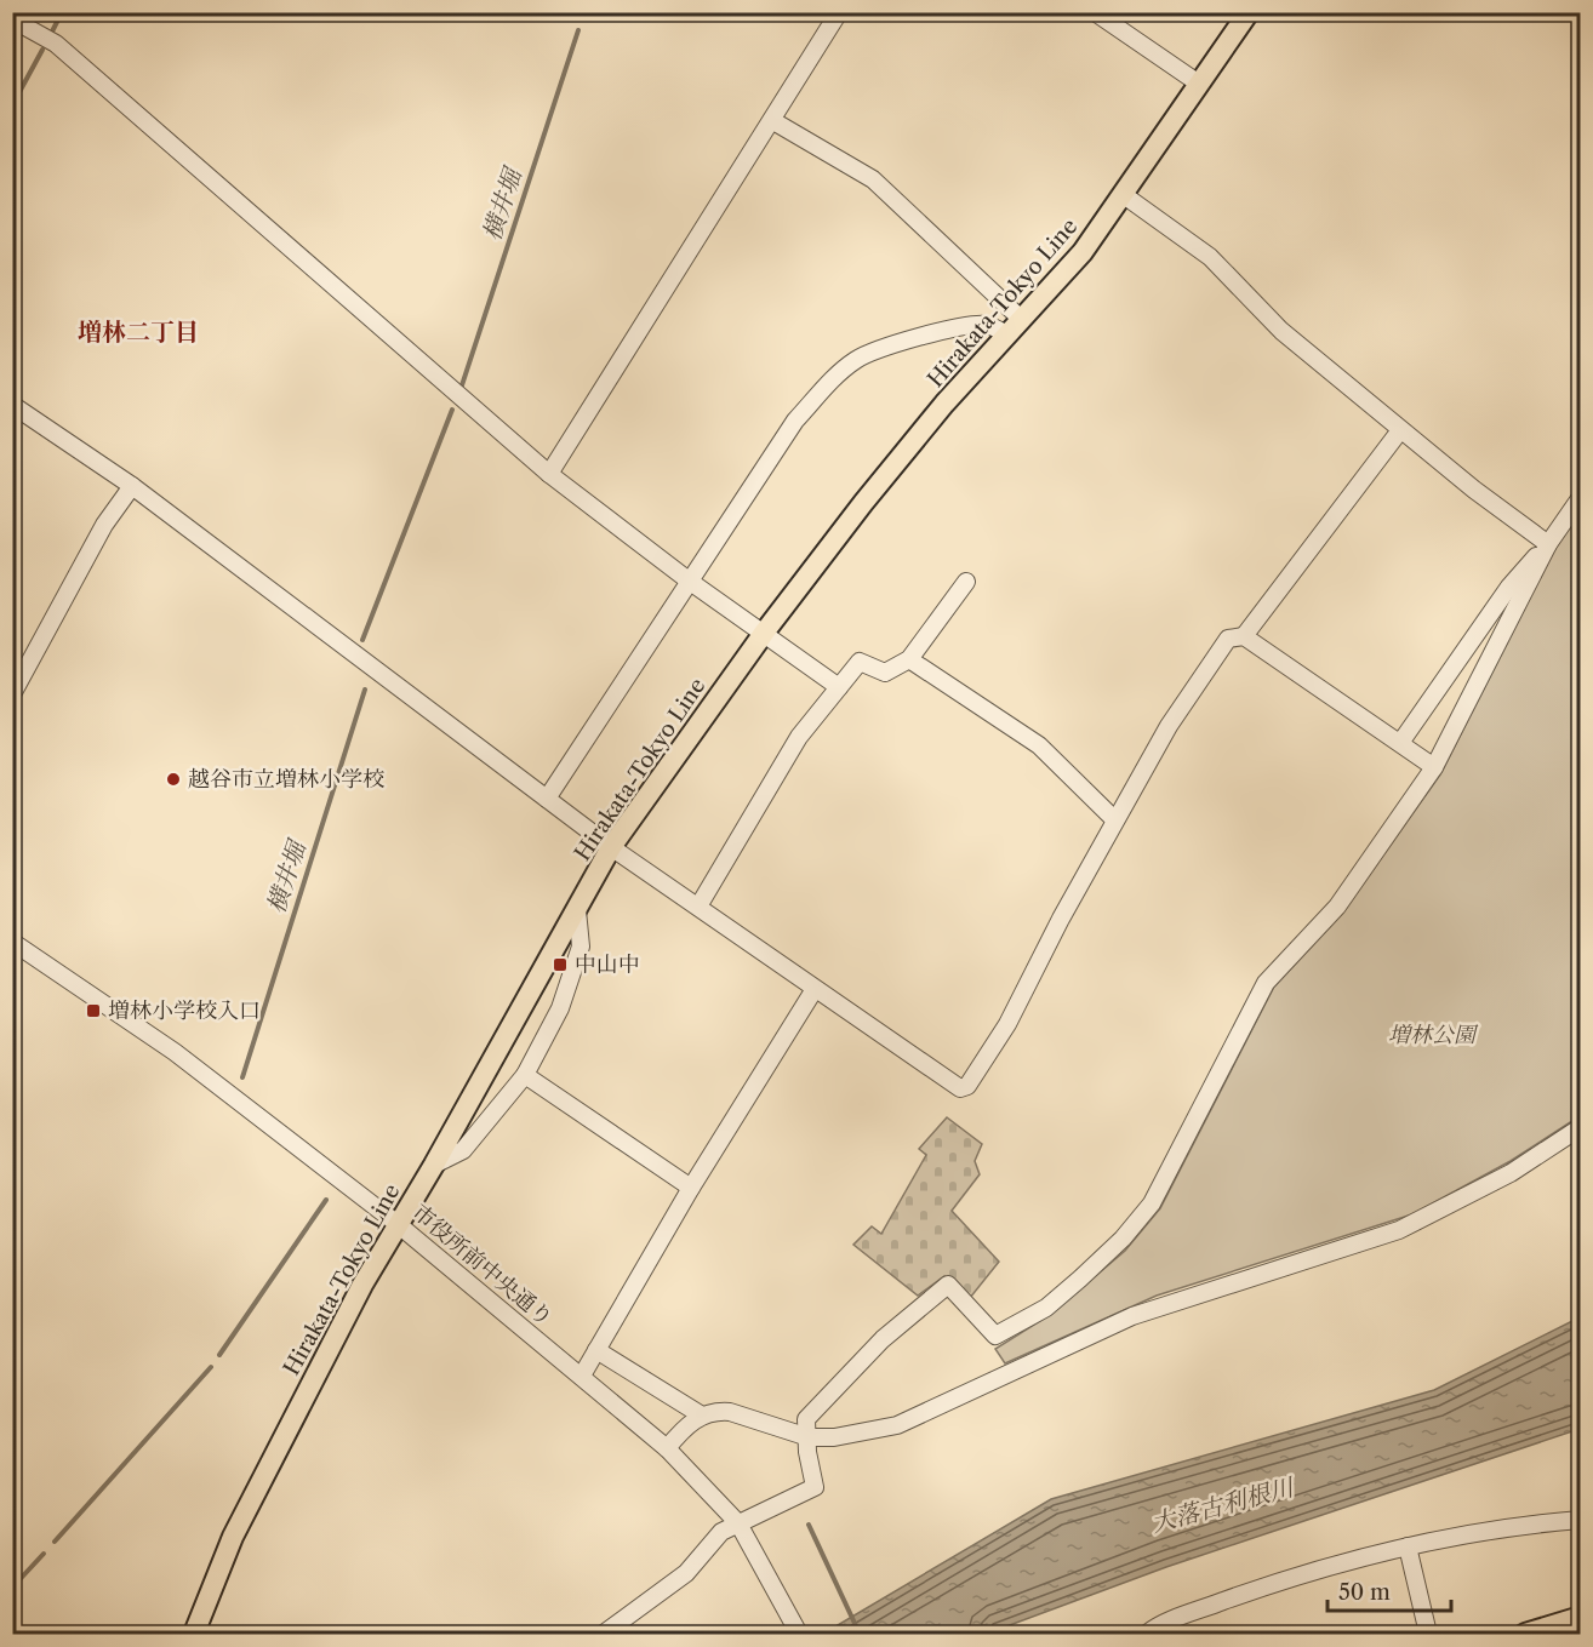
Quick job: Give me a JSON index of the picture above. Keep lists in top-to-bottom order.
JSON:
{
  "streets": {
    "main road": ["Hirakata-Tokyo Line"],
    "street": ["市役所前中央通り"]
  },
  "crossings": [
    ["Hirakata-Tokyo Line", "市役所前中央通り"]
  ],
  "districts": ["増林二丁目"],
  "water": ["横井堀", "大落古利根川"],
  "parks": ["増林公園"],
  "places": {
    "other": ["越谷市立増林小学校"],
    "transit": ["中山中", "増林小学校入口"]
  },
  "scale_bar": "50 m"
}
